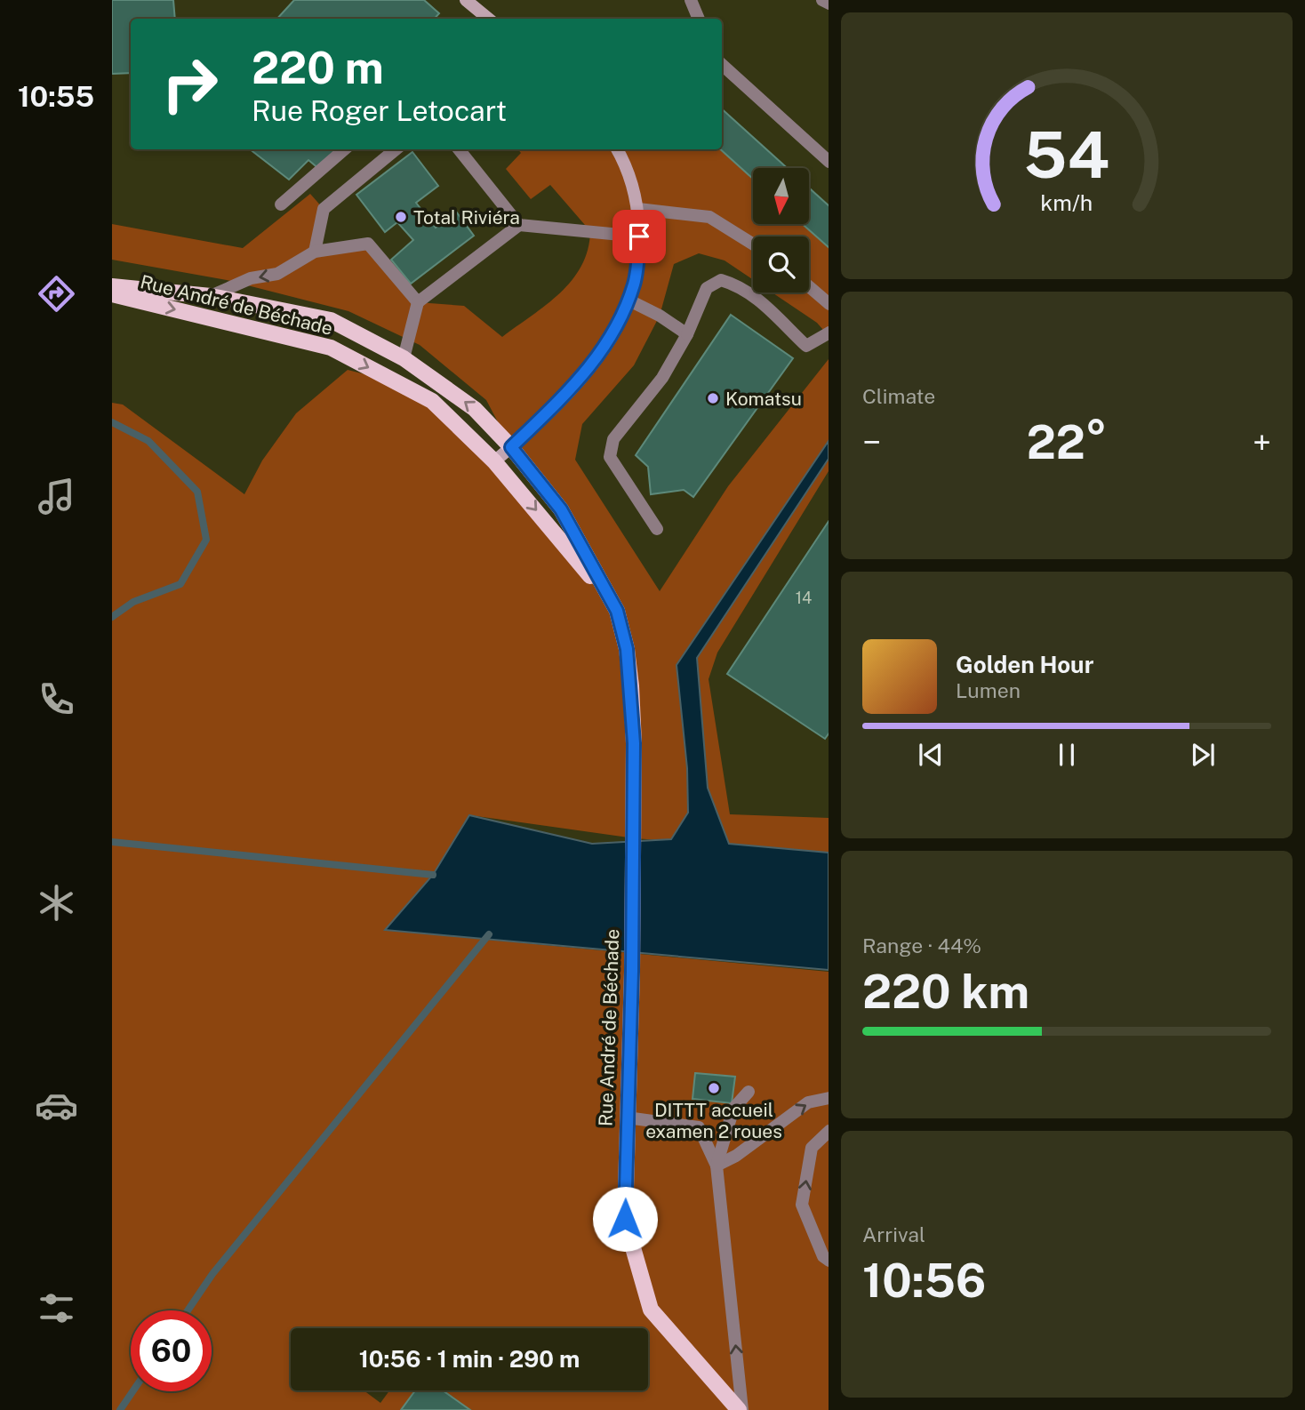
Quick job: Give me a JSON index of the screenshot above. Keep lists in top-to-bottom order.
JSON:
{
  "streets": {
    "main road": ["Rue André de Béchade"]
  },
  "places": ["Total Riviéra", "Komatsu", "DITTT accueil examen 2 roues"],
  "house_numbers": ["14"],
  "north": "bottom",
  "page": {
    "tabs": "10:55",
    "turn": ["220 m", "Rue Roger Letocart"],
    "tile": [
      "Climate",
      ["Range · 44%", "220 km"],
      ["Arrival", "10:56"]
    ],
    "heat": ["−", "22°", "+"],
    "song": ["Golden Hour", "Lumen"],
    "limit": "60",
    "trip": "10:56 · 1 min · 290 m",
    "gauge": ["54", "km/h"]
  }
}
